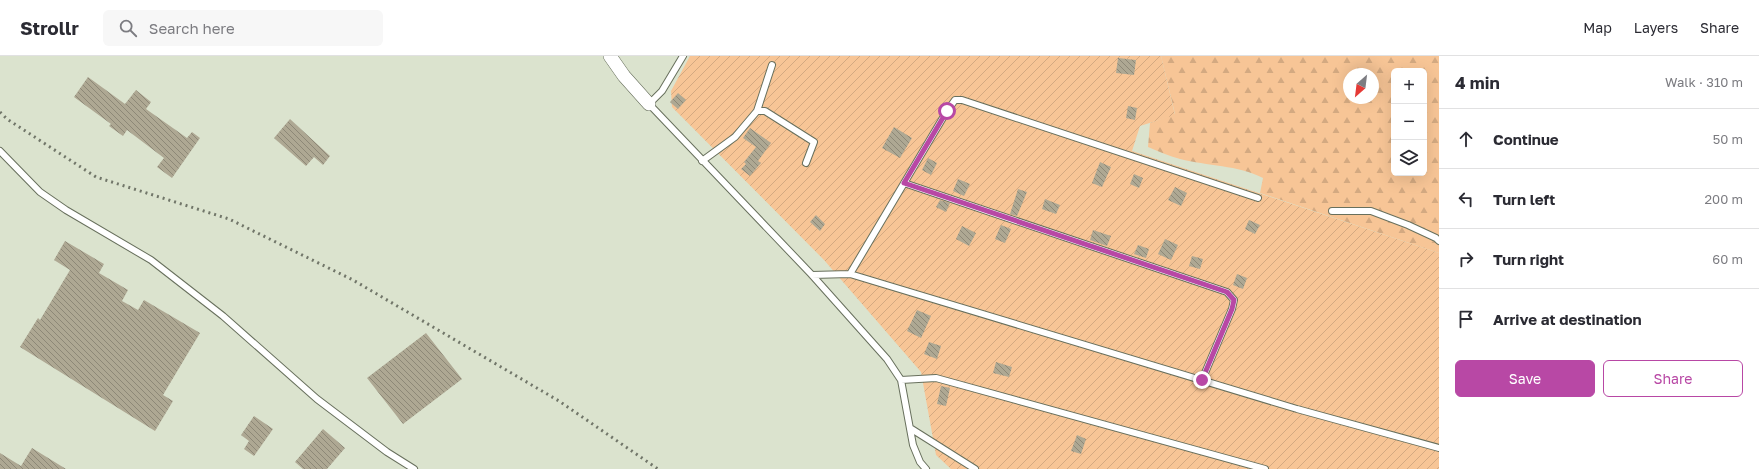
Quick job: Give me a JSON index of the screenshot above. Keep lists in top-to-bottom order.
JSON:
{
  "north": "bottom left",
  "page": {
    "header": "Strollr",
    "search": "Search here",
    "nav": ["Map", "Layers", "Share"],
    "heading": ["4 min", "Walk · 310 m"],
    "map_buttons": ["+", "−"],
    "list": [
      ["Continue", "50 m"],
      ["Turn left", "200 m"],
      ["Turn right", "60 m"],
      "Arrive at destination"
    ],
    "buttons": ["Save", "Share"]
  }
}
